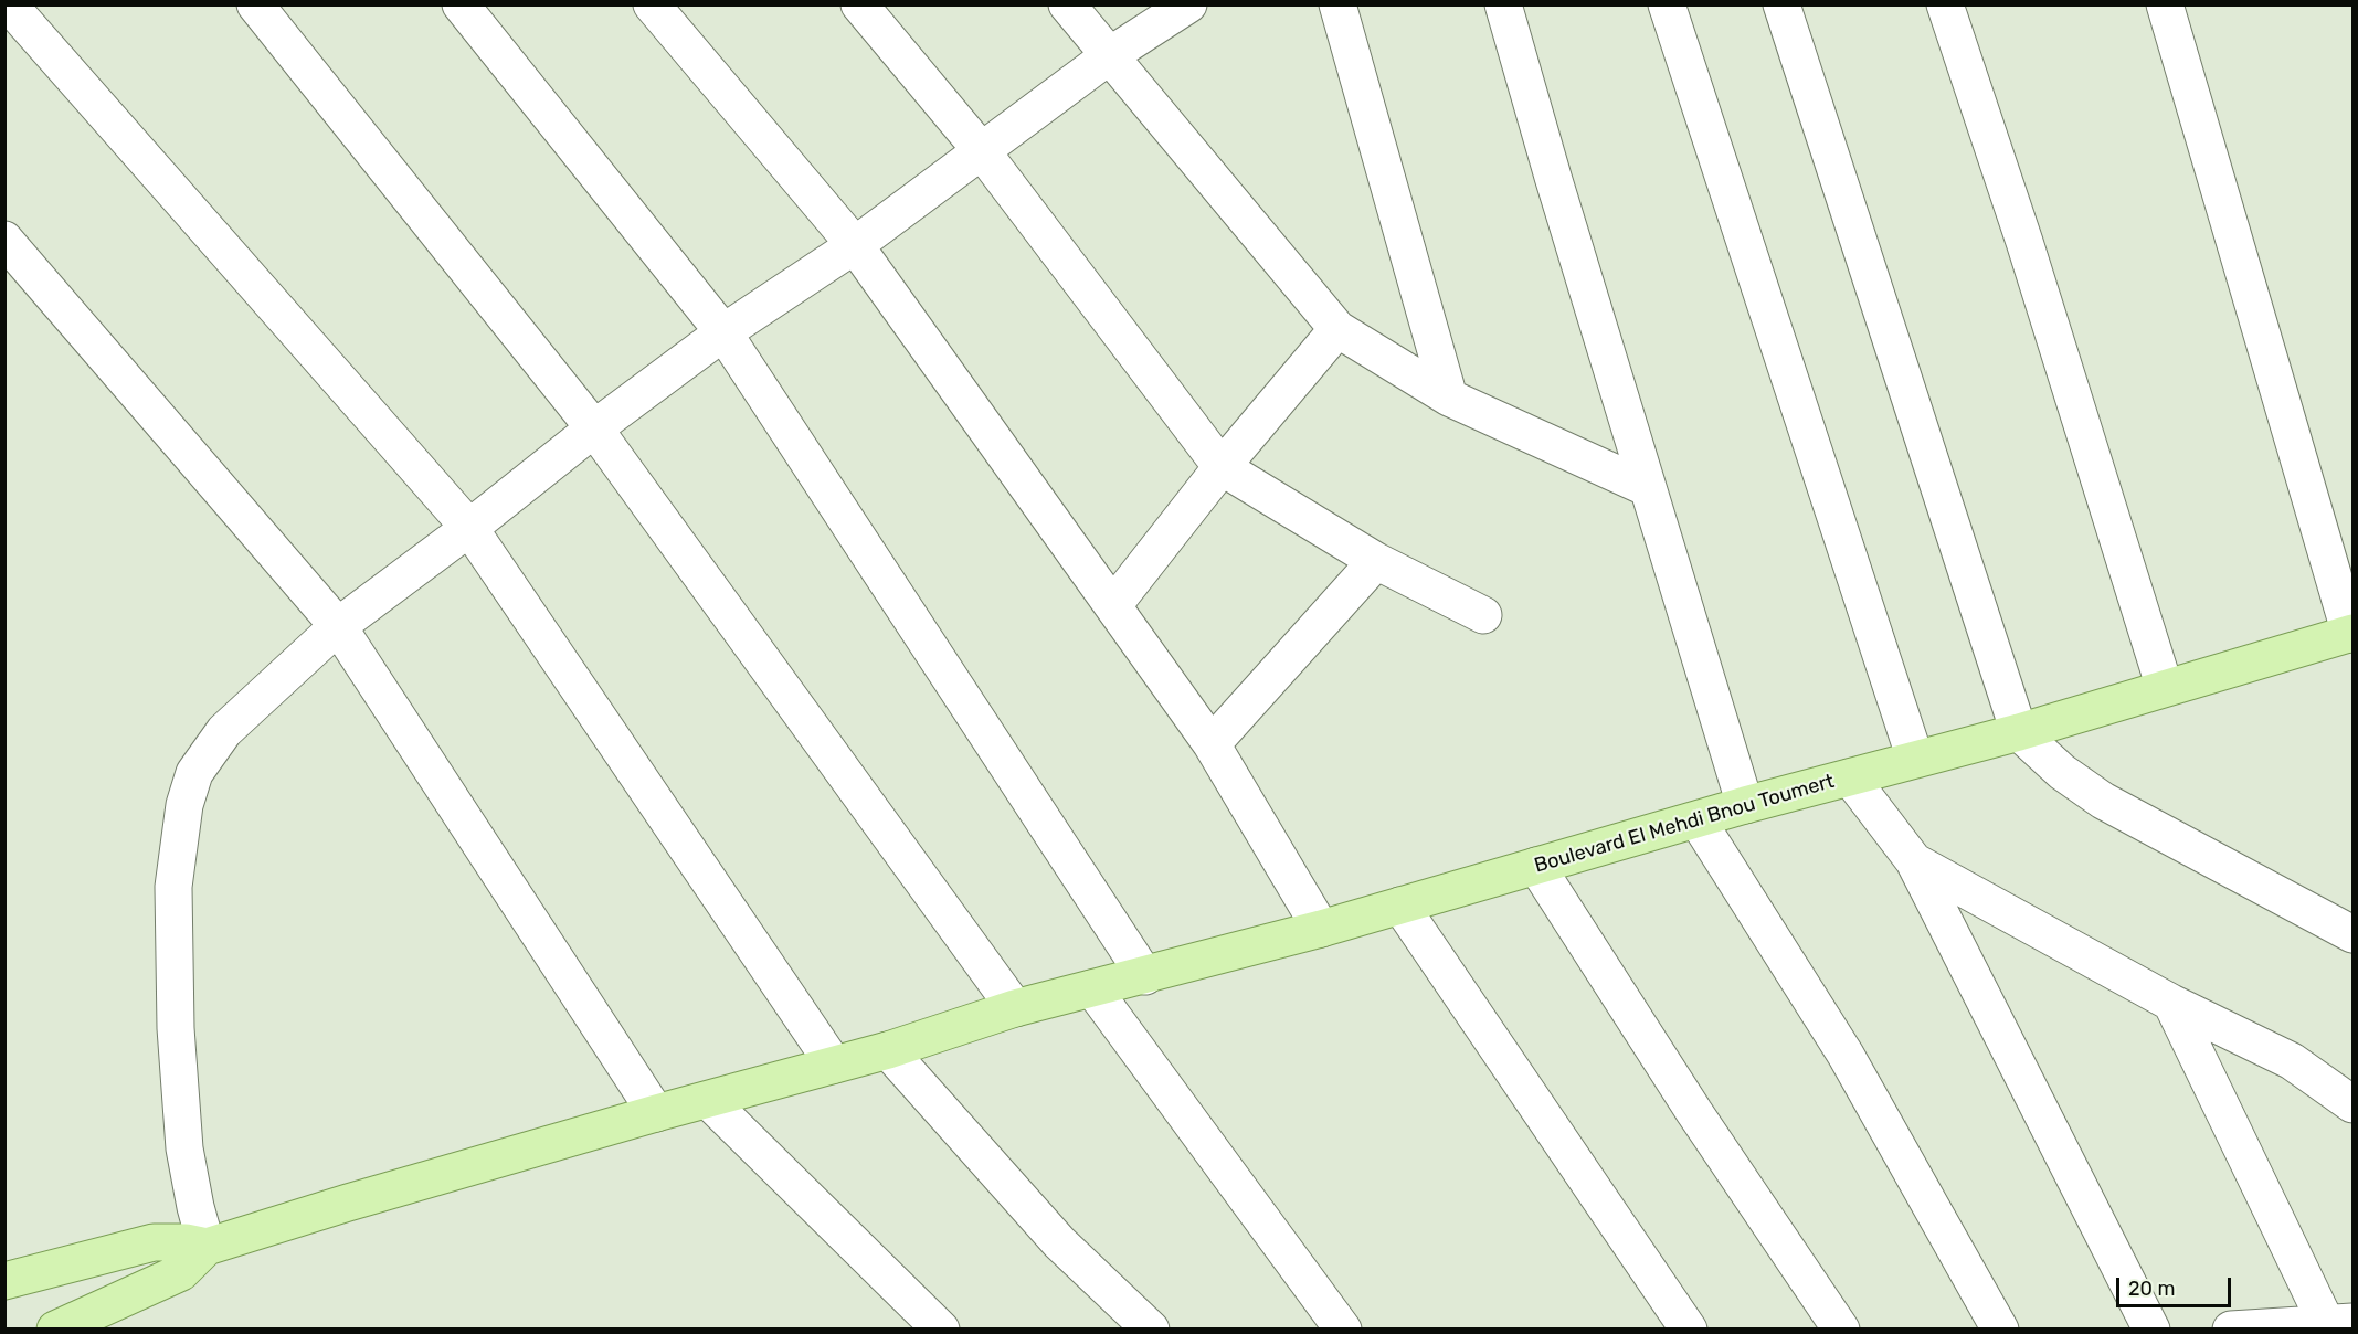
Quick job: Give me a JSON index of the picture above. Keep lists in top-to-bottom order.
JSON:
{
  "streets": {
    "main road": ["Boulevard El Mehdi Bnou Toumert"]
  },
  "scale_bar": "20 m"
}
